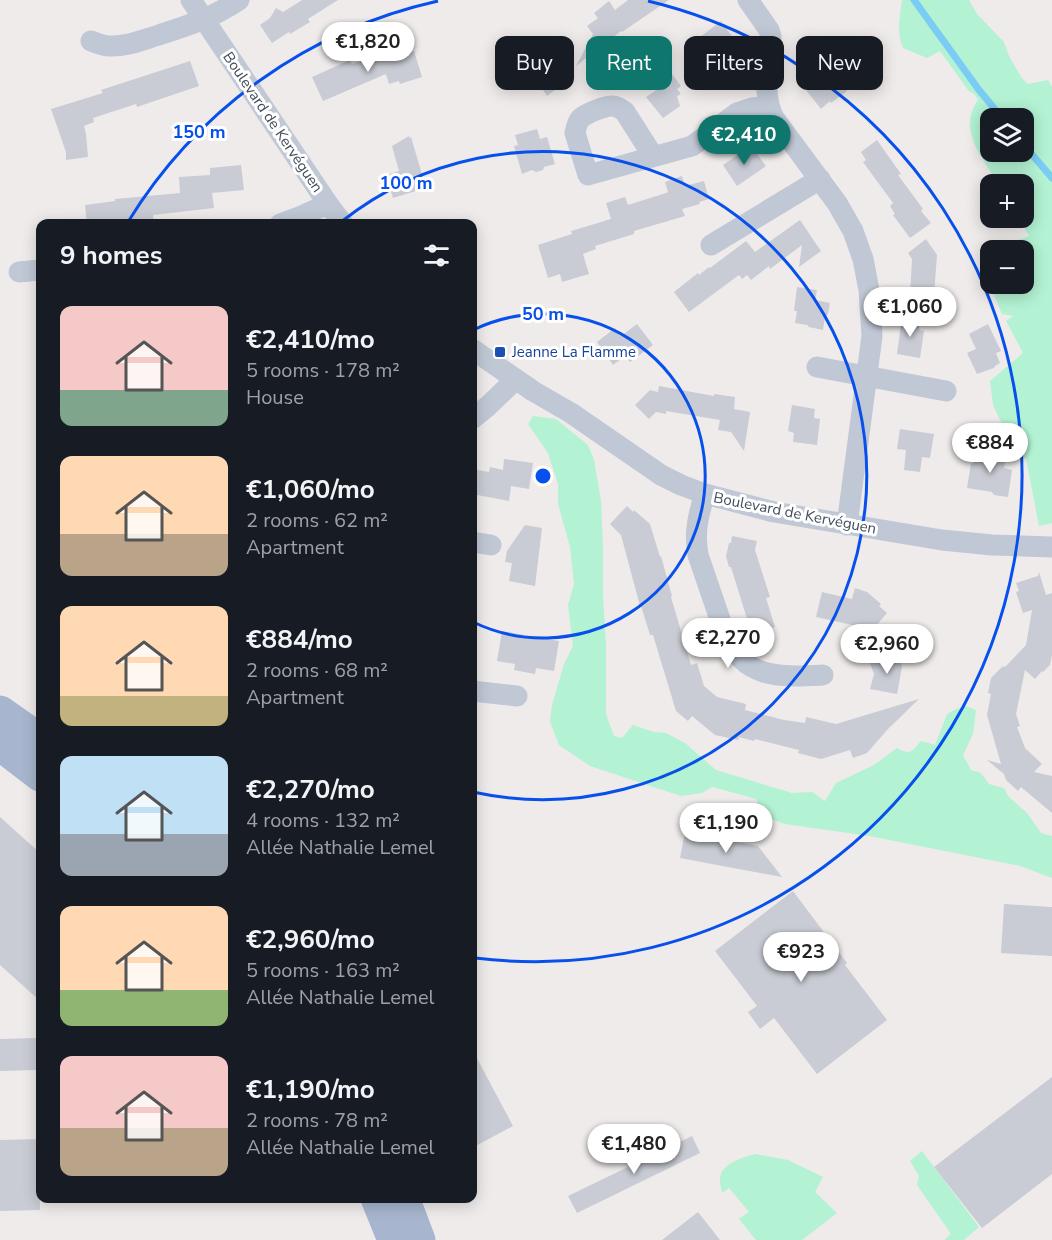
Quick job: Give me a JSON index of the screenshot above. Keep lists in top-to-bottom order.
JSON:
{
  "streets": {
    "street": ["Boulevard de Kervéguen"]
  },
  "places": {
    "transit": ["Jeanne La Flamme"]
  },
  "page": {
    "price": [
      "€1,820",
      "€2,410",
      "€1,060",
      "€884",
      "€2,270",
      "€2,960",
      "€1,190",
      "€923",
      "€1,480"
    ],
    "chip": [
      "Buy",
      "Rent",
      "Filters",
      "New"
    ],
    "map_buttons": ["+", "−"],
    "heading": "9 homes",
    "list": [
      {
        "name": "€2,410/mo",
        "note": "5 rooms · 178 m² · House"
      },
      {
        "name": "€1,060/mo",
        "note": "2 rooms · 62 m² · Apartment"
      },
      {
        "name": "€884/mo",
        "note": "2 rooms · 68 m² · Apartment"
      },
      {
        "name": "€2,270/mo",
        "note": "4 rooms · 132 m² · Allée Nathalie Lemel"
      },
      {
        "name": "€2,960/mo",
        "note": "5 rooms · 163 m² · Allée Nathalie Lemel"
      },
      {
        "name": "€1,190/mo",
        "note": "2 rooms · 78 m² · Allée Nathalie Lemel"
      }
    ]
  },
  "rings": ["150 m", "100 m", "50 m"]
}
